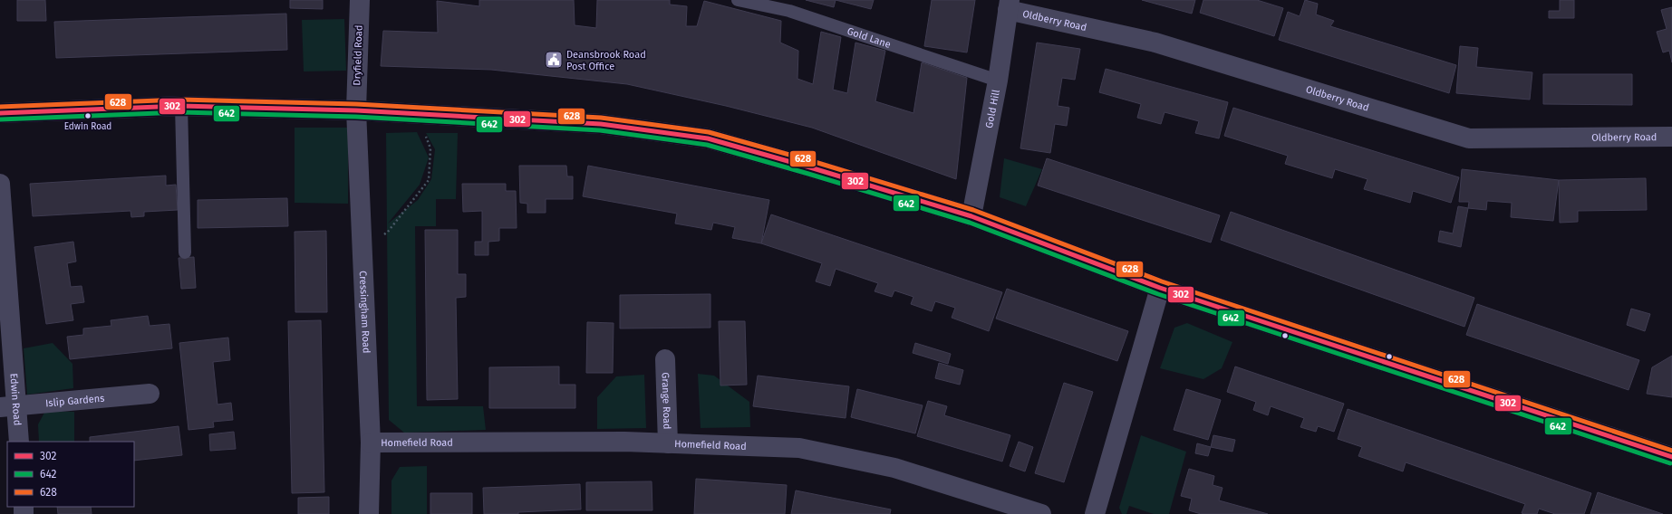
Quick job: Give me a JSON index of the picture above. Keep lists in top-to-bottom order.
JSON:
{
  "streets": {
    "street": [
      "Oldberry Road",
      "Dryfield Road",
      "Gold Hill",
      "Cressingham Road",
      "Edwin Road",
      "Islip Gardens",
      "Grange Road",
      "Homefield Road"
    ],
    "lane": ["Gold Lane"]
  },
  "crossings": [
    ["Oldberry Road", "Gold Hill"],
    ["Gold Lane", "Gold Hill"],
    ["Dryfield Road", "Cressingham Road"],
    ["Cressingham Road", "Homefield Road"],
    ["Edwin Road", "Islip Gardens"],
    ["Grange Road", "Homefield Road"]
  ],
  "places": {
    "public building": ["Deansbrook Road Post Office"],
    "other": ["Edwin Road"]
  },
  "lines": ["transit line 628", "transit line 302", "transit line 642"],
  "legend": ["302", "642", "628"]
}
